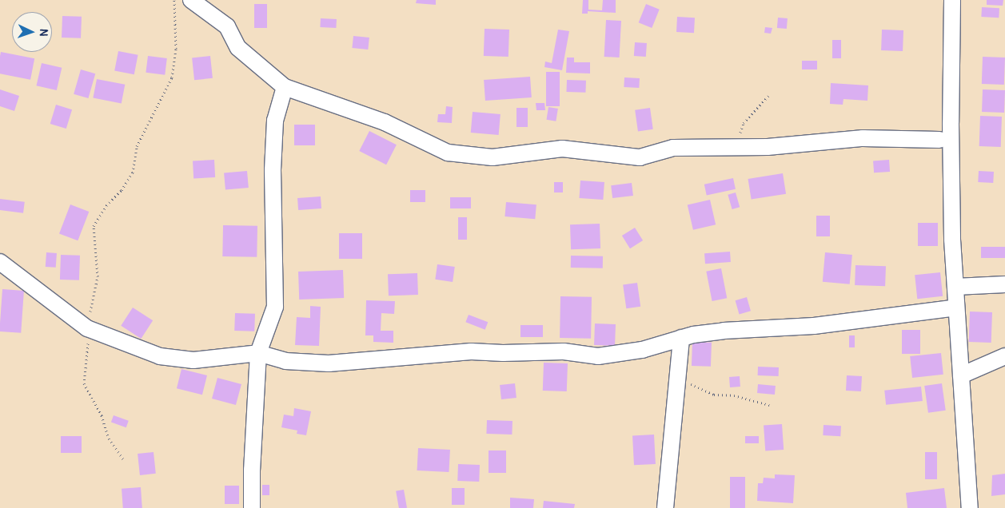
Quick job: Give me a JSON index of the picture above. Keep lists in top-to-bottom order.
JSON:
{
  "north": "right"
}
